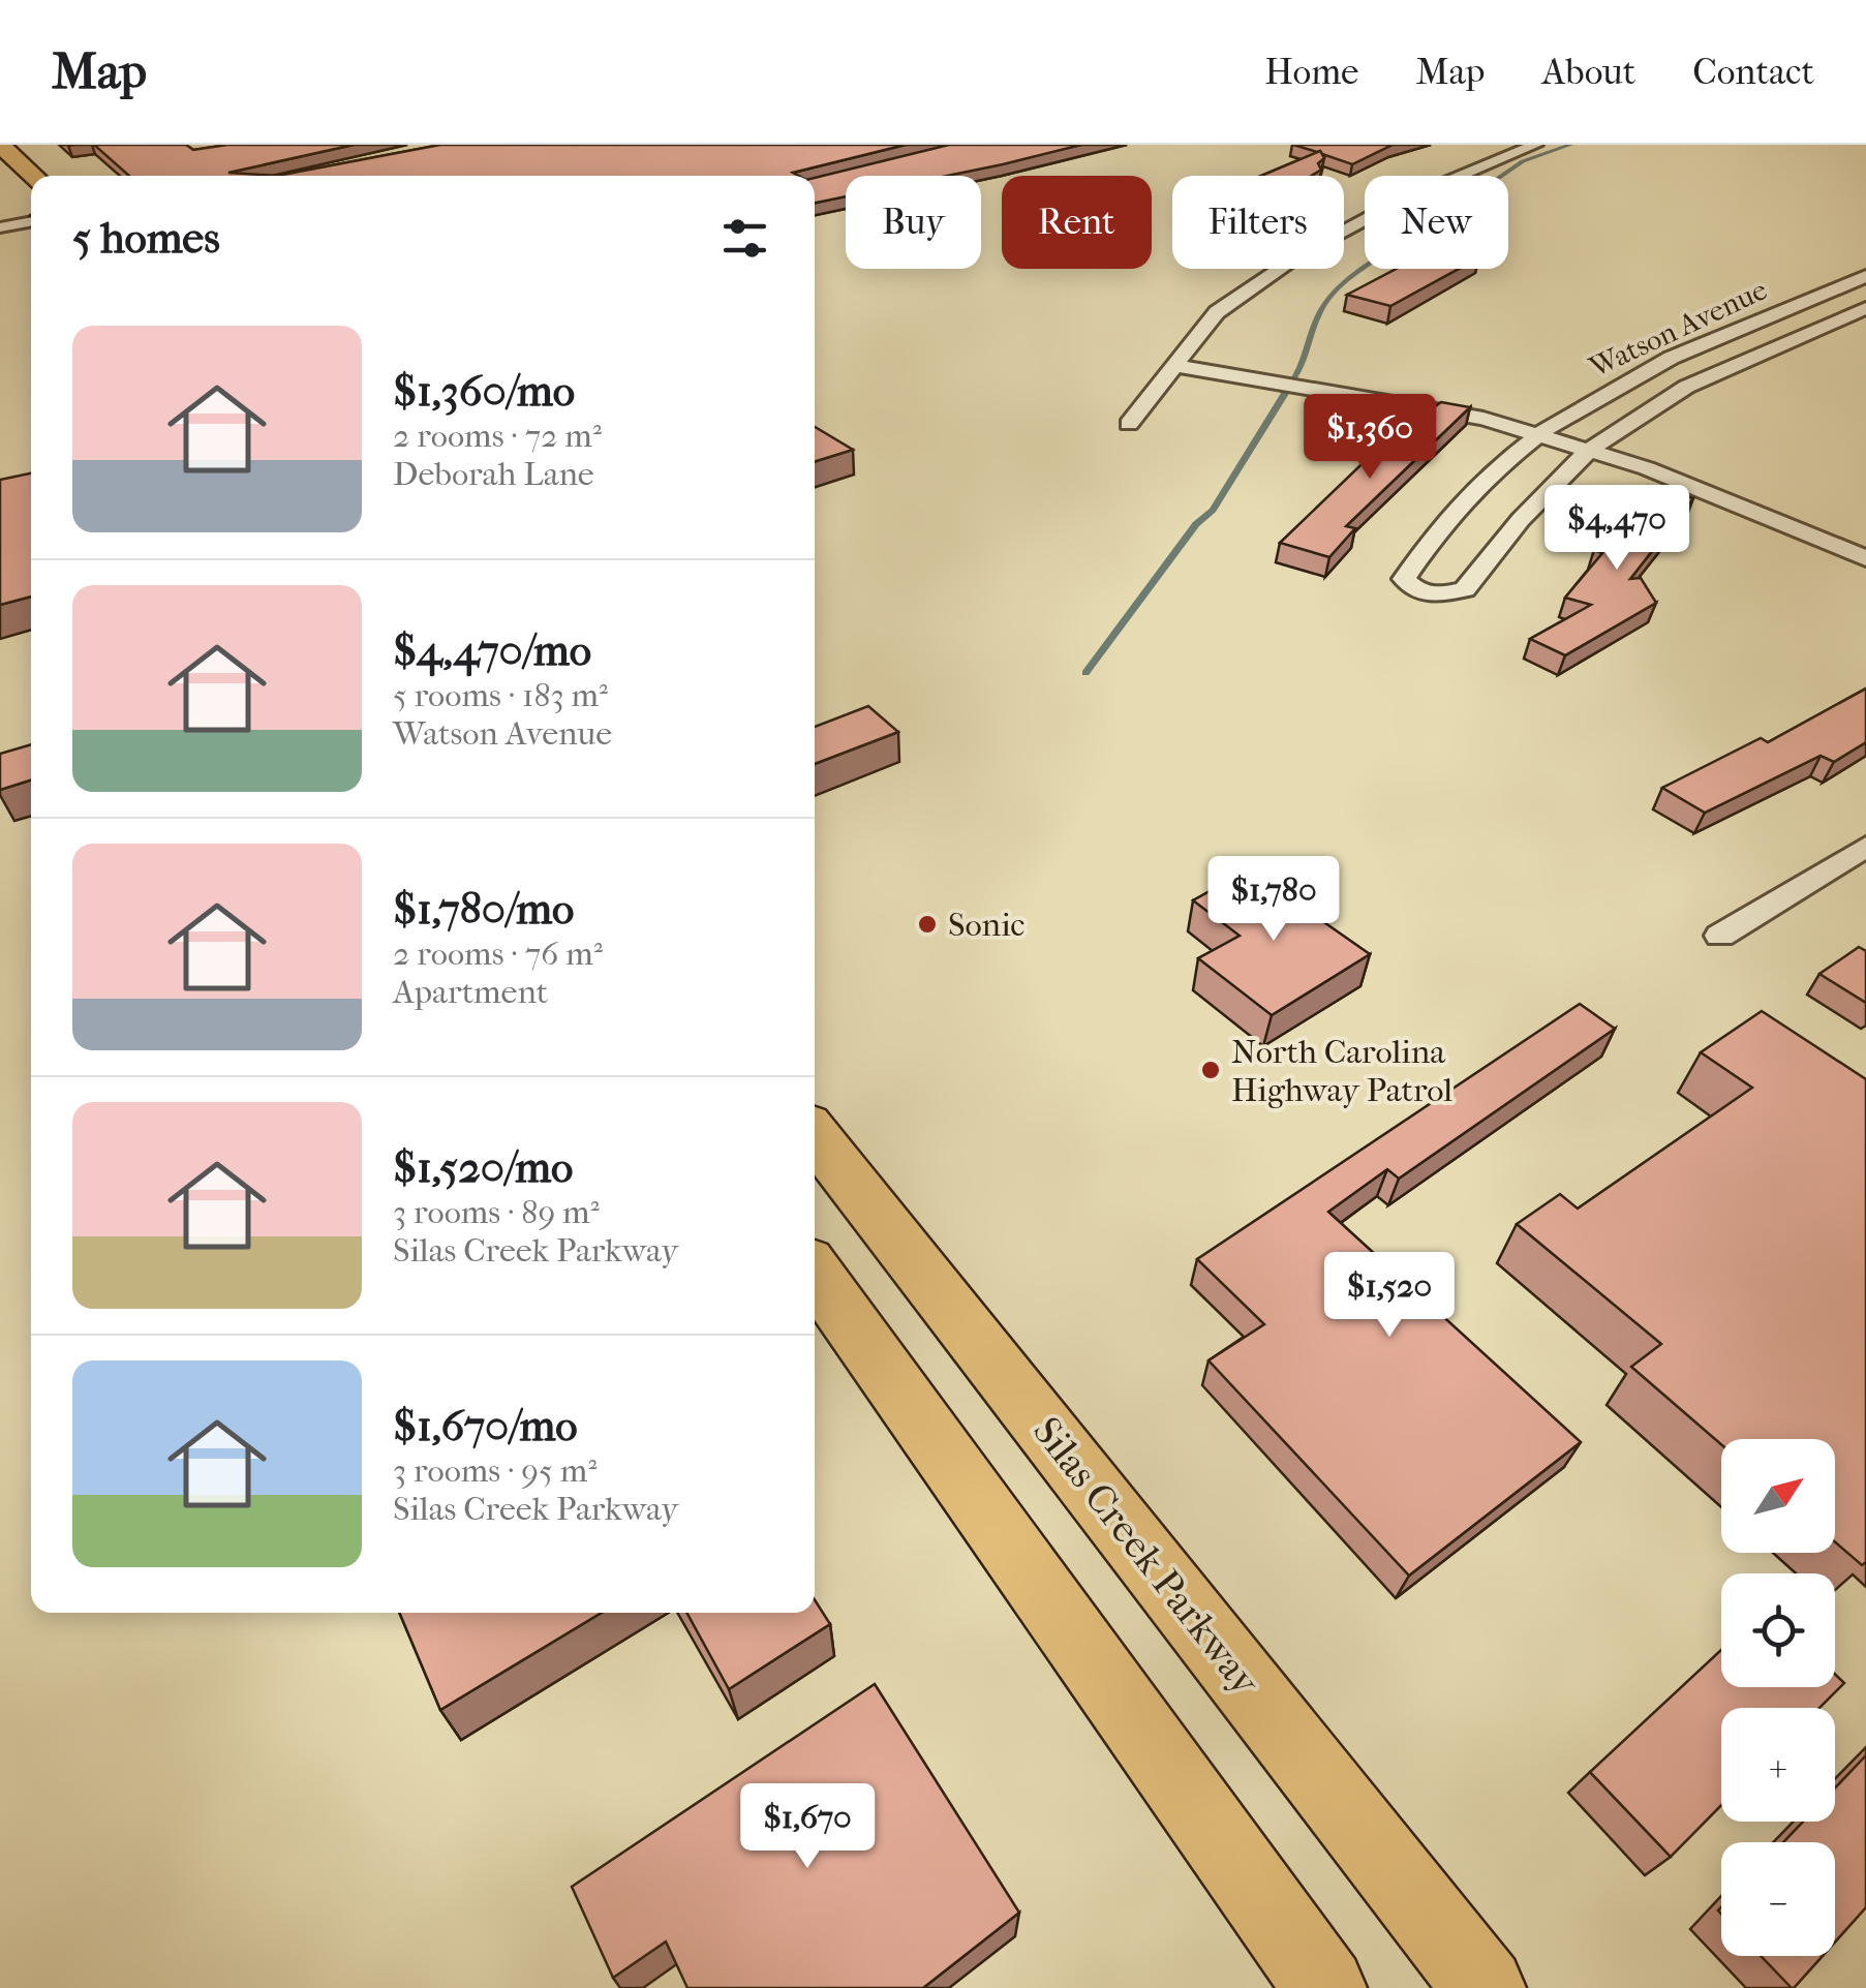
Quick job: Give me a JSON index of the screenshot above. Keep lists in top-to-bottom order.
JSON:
{
  "streets": {
    "main road": ["Silas Creek Parkway"],
    "street": ["Watson Avenue"]
  },
  "places": ["Sonic", "North Carolina Highway Patrol"],
  "north": "top right",
  "page": {
    "header": "Map",
    "nav": [
      "Home",
      "Map",
      "About",
      "Contact"
    ],
    "chip": [
      "Buy",
      "Rent",
      "Filters",
      "New"
    ],
    "heading": "5 homes",
    "list": [
      {
        "name": "$1,360/mo",
        "note": "2 rooms · 72 m² · Deborah Lane"
      },
      {
        "name": "$4,470/mo",
        "note": "5 rooms · 183 m² · Watson Avenue"
      },
      {
        "name": "$1,780/mo",
        "note": "2 rooms · 76 m² · Apartment"
      },
      {
        "name": "$1,520/mo",
        "note": "3 rooms · 89 m² · Silas Creek Parkway"
      },
      {
        "name": "$1,670/mo",
        "note": "3 rooms · 95 m² · Silas Creek Parkway"
      }
    ],
    "price": [
      "$1,360",
      "$4,470",
      "$1,780",
      "$1,520",
      "$1,670"
    ],
    "map_buttons": ["+", "−"]
  }
}
